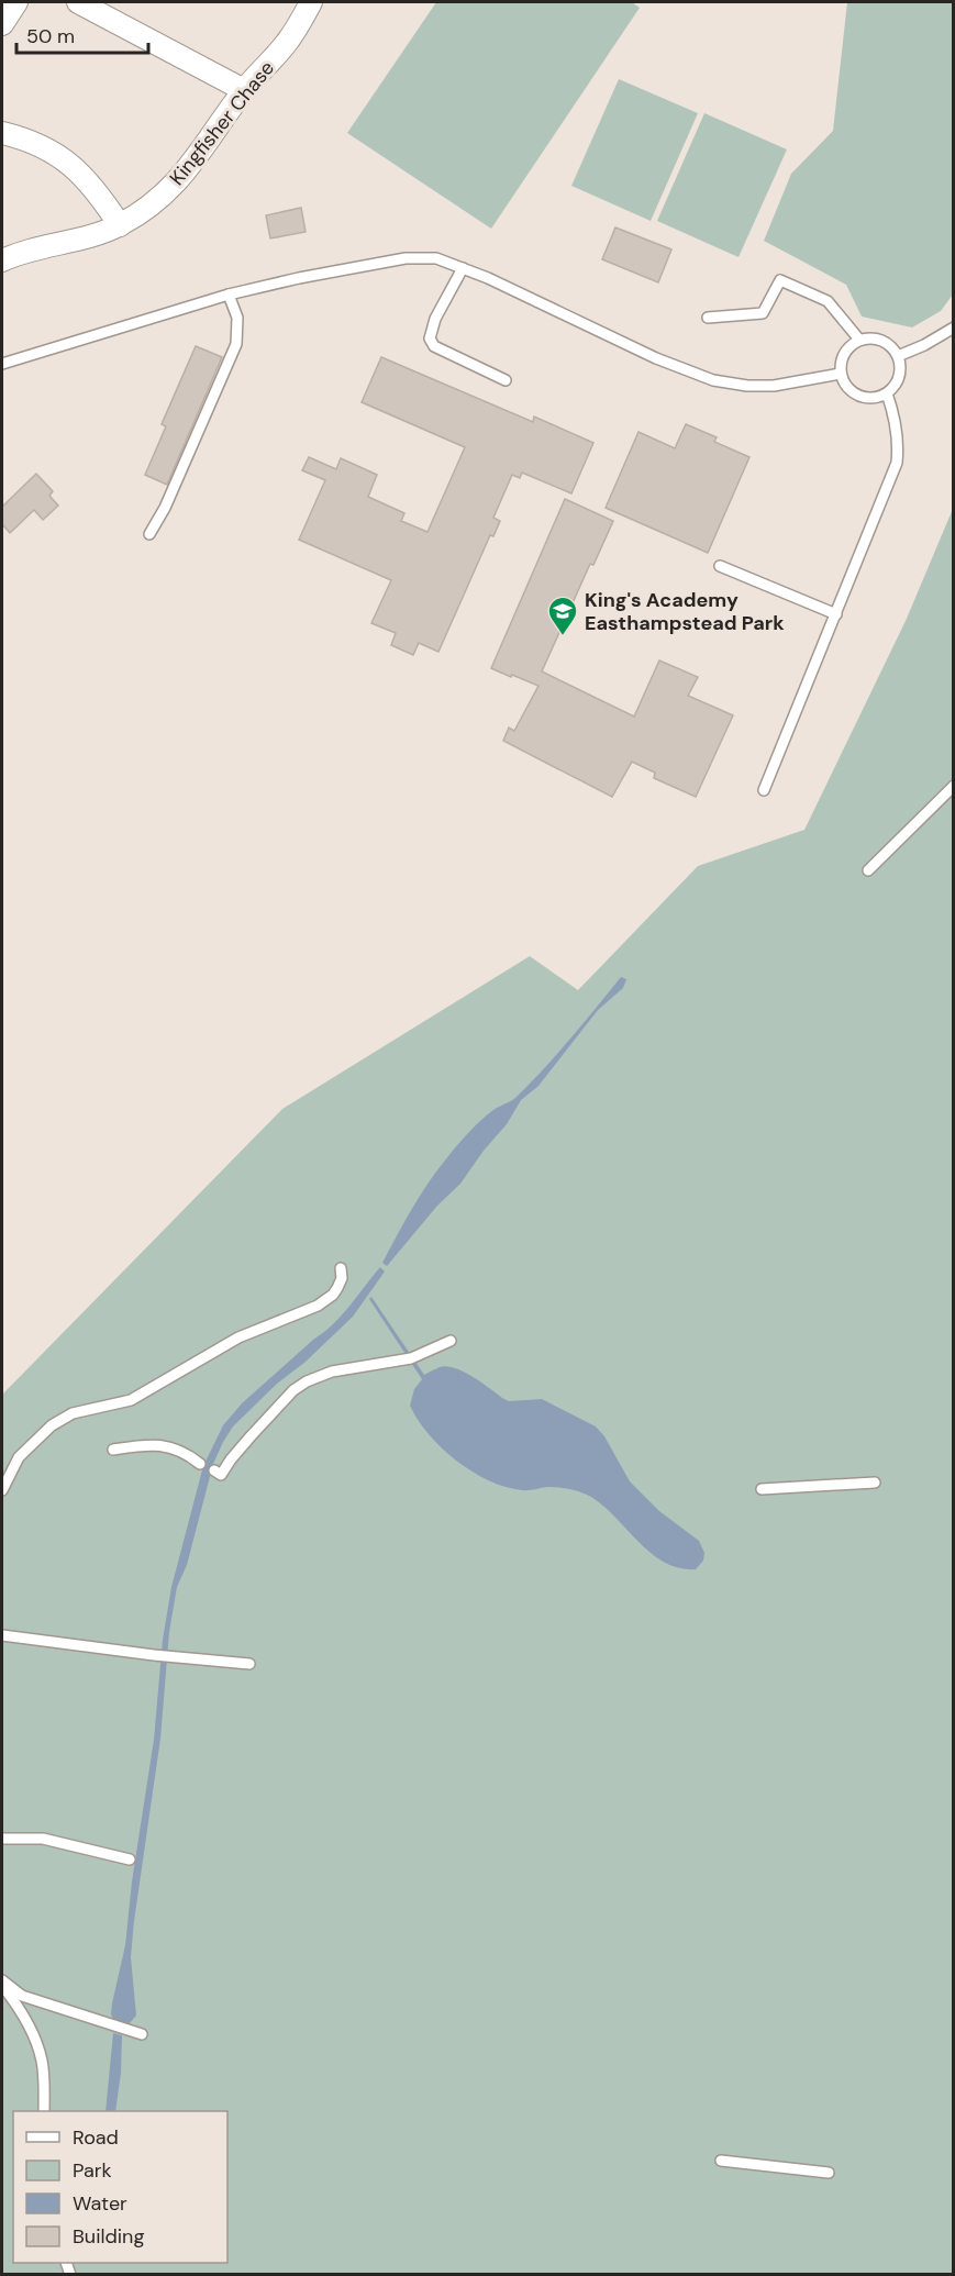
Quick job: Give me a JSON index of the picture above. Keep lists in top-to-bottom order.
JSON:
{
  "streets": {
    "street": ["Kingfisher Chase"]
  },
  "places": {
    "school or university": ["King's Academy Easthampstead Park"]
  },
  "legend": [
    "Road",
    "Park",
    "Water",
    "Building"
  ],
  "scale_bar": "50 m"
}
